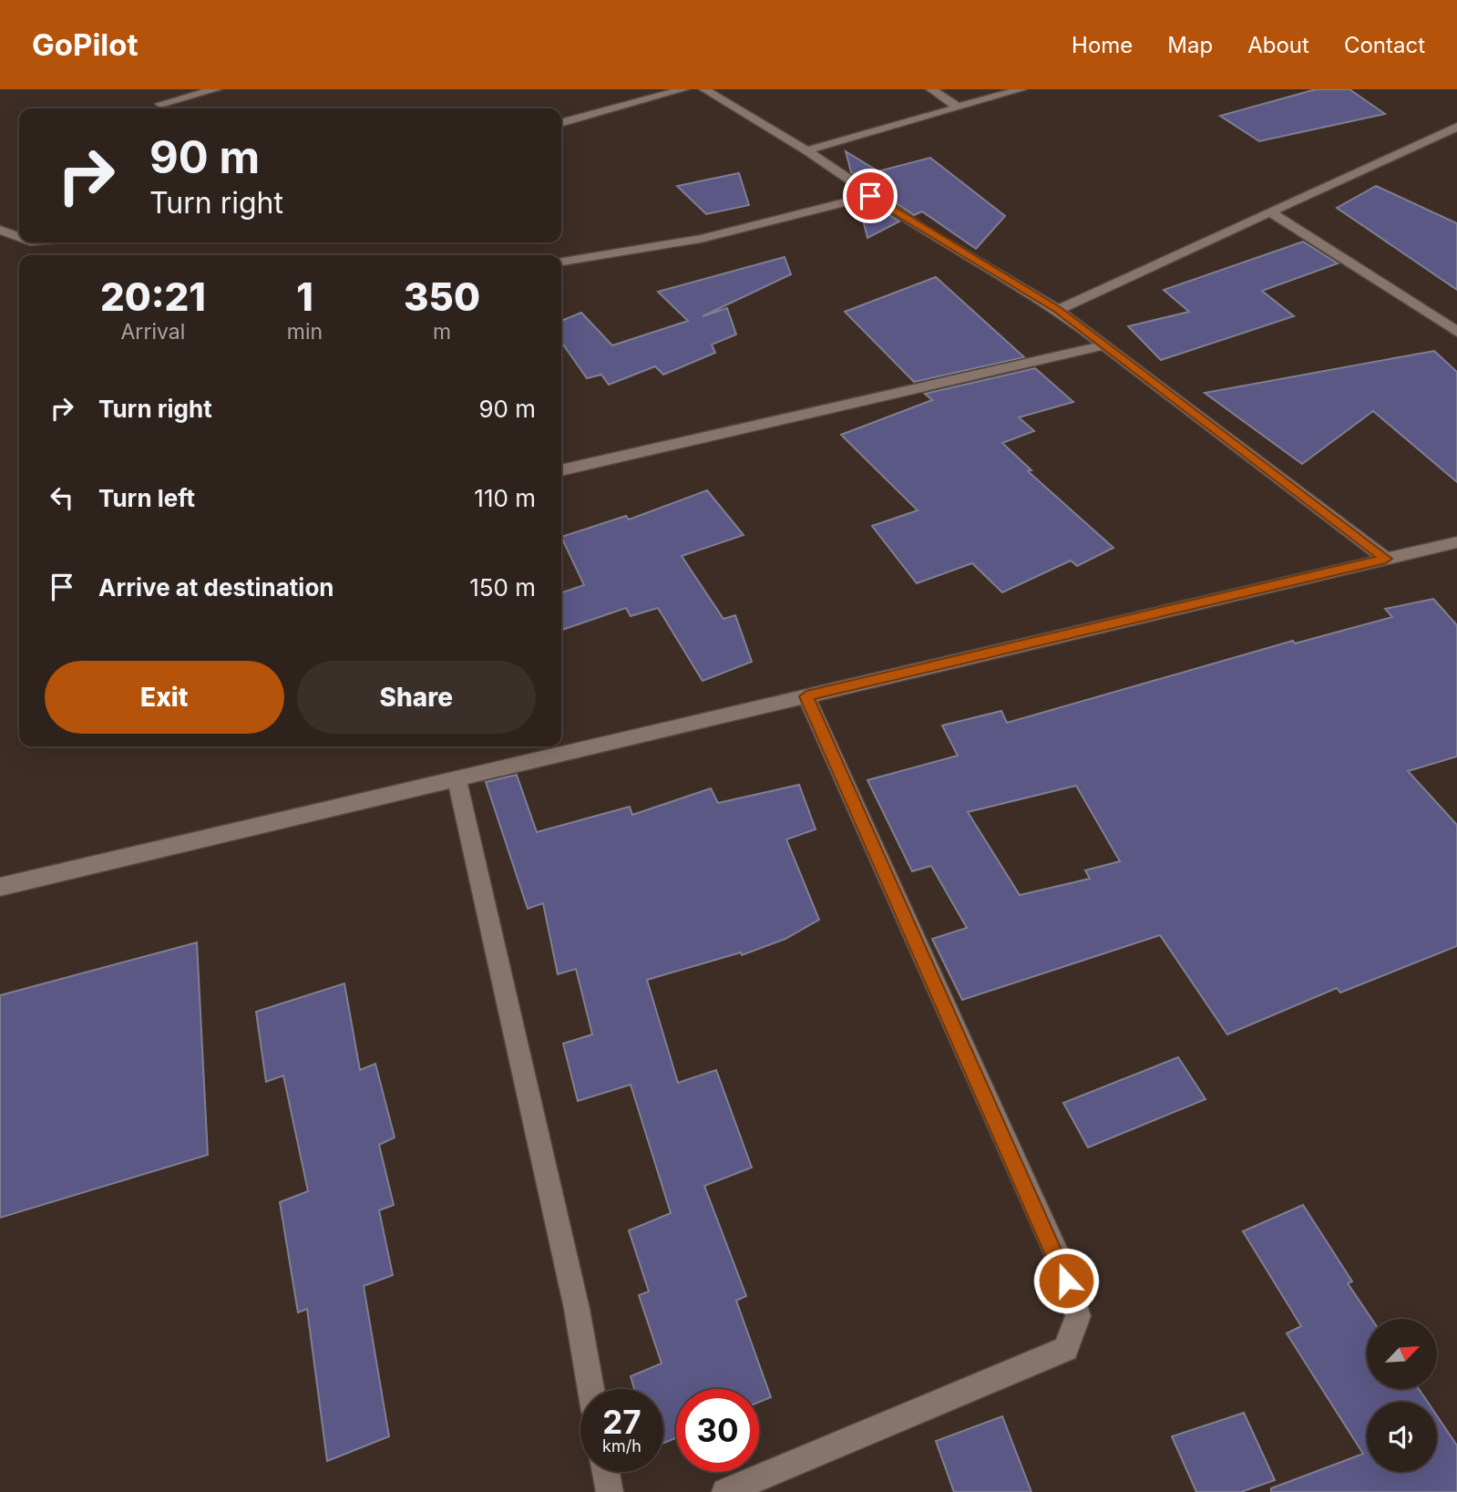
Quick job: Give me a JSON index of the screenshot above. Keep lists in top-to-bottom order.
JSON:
{
  "north": "top right",
  "page": {
    "header": "GoPilot",
    "nav": [
      "Home",
      "Map",
      "About",
      "Contact"
    ],
    "turn": ["90 m", "Turn right"],
    "eta": [
      "20:21",
      "Arrival",
      "1",
      "min",
      "350",
      "m"
    ],
    "list": [
      {
        "name": "Turn right",
        "value": "90 m"
      },
      {
        "name": "Turn left",
        "value": "110 m"
      },
      {
        "name": "Arrive at destination",
        "value": "150 m"
      }
    ],
    "buttons": ["Exit", "Share"],
    "speed": "27 km/h",
    "limit": "30"
  }
}
